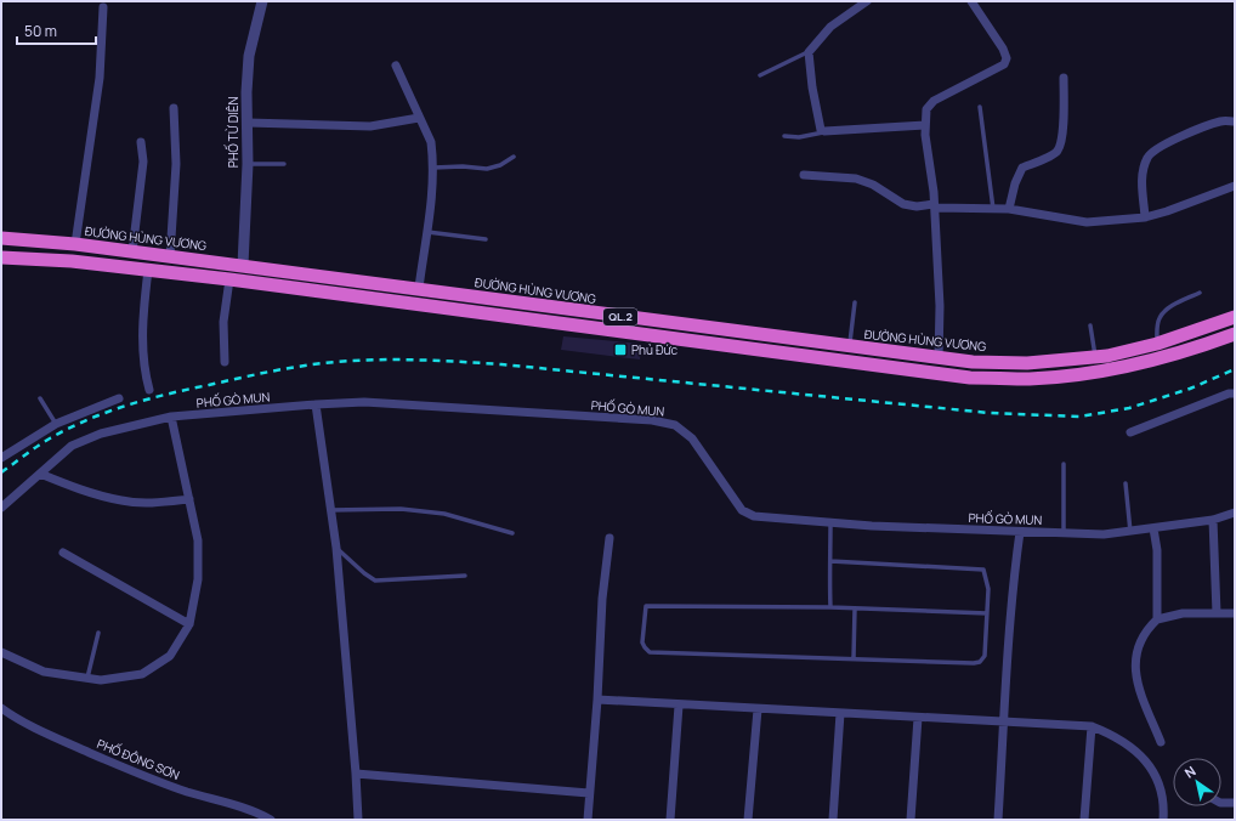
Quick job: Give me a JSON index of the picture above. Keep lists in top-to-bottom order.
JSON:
{
  "streets": {
    "highway": ["ĐƯỜNG HÙNG VƯƠNG", "QL.2"],
    "street": ["PHỐ TỪ DIÊN", "PHỐ GÒ MUN", "PHỐ ĐÔNG SƠN"]
  },
  "crossings": [
    ["PHỐ TỪ DIÊN", "ĐƯỜNG HÙNG VƯƠNG"]
  ],
  "places": {
    "transit": ["Phủ Đức"]
  },
  "scale_bar": "50 m",
  "north": "top left"
}
